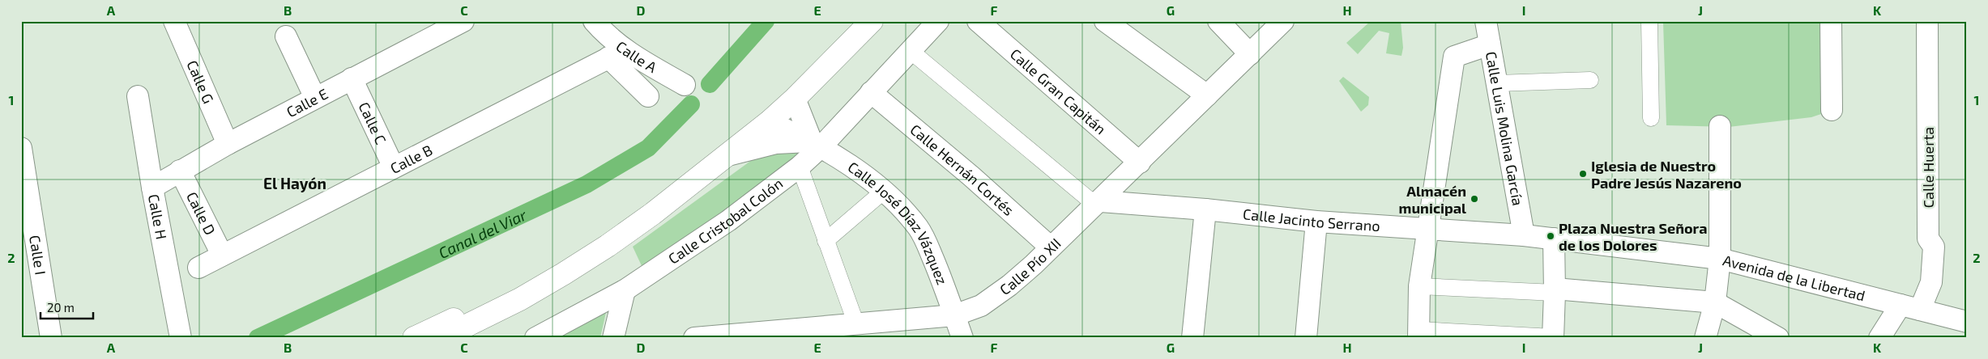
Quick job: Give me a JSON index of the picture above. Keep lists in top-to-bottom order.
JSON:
{
  "streets": {
    "street": [
      "Calle A",
      "Calle G",
      "Calle Gran Capitán",
      "Calle E",
      "Calle C",
      "Calle Luis Molina García",
      "Calle B",
      "Calle Huerta",
      "Calle Hernán Cortés",
      "Calle D",
      "Calle H",
      "Calle Jacinto Serrano",
      "Calle Cristobal Colón",
      "Calle José Díaz Vázquez",
      "Calle I",
      "Calle Pío XII",
      "Avenida de la Libertad"
    ]
  },
  "crossings": [
    ["Calle A", "Calle B"],
    ["Calle G", "Calle E"],
    ["Calle Gran Capitán", "Calle Pío XII"],
    ["Calle E", "Calle C"],
    ["Calle E", "Calle D"],
    ["Calle E", "Calle H"],
    ["Calle C", "Calle B"],
    ["Calle Luis Molina García", "Calle Jacinto Serrano"],
    ["Calle Luis Molina García", "Avenida de la Libertad"],
    ["Calle B", "Calle D"],
    ["Calle Huerta", "Avenida de la Libertad"],
    ["Calle Hernán Cortés", "Calle Cristobal Colón"],
    ["Calle Hernán Cortés", "Calle Pío XII"],
    ["Calle Jacinto Serrano", "Calle Pío XII"],
    ["Calle Jacinto Serrano", "Avenida de la Libertad"],
    ["Calle Cristobal Colón", "Calle José Díaz Vázquez"],
    ["Calle José Díaz Vázquez", "Calle Pío XII"]
  ],
  "districts": ["El Hayón"],
  "water": ["Canal del Viar"],
  "places": ["Iglesia de Nuestro Padre Jesús Nazareno", "Almacén municipal", "Plaza Nuestra Señora de los Dolores"],
  "scale_bar": "20 m",
  "grid": {
    "columns": [
      "A",
      "B",
      "C",
      "D",
      "E",
      "F",
      "G",
      "H",
      "I",
      "J",
      "K"
    ],
    "rows": ["1", "2"]
  }
}
